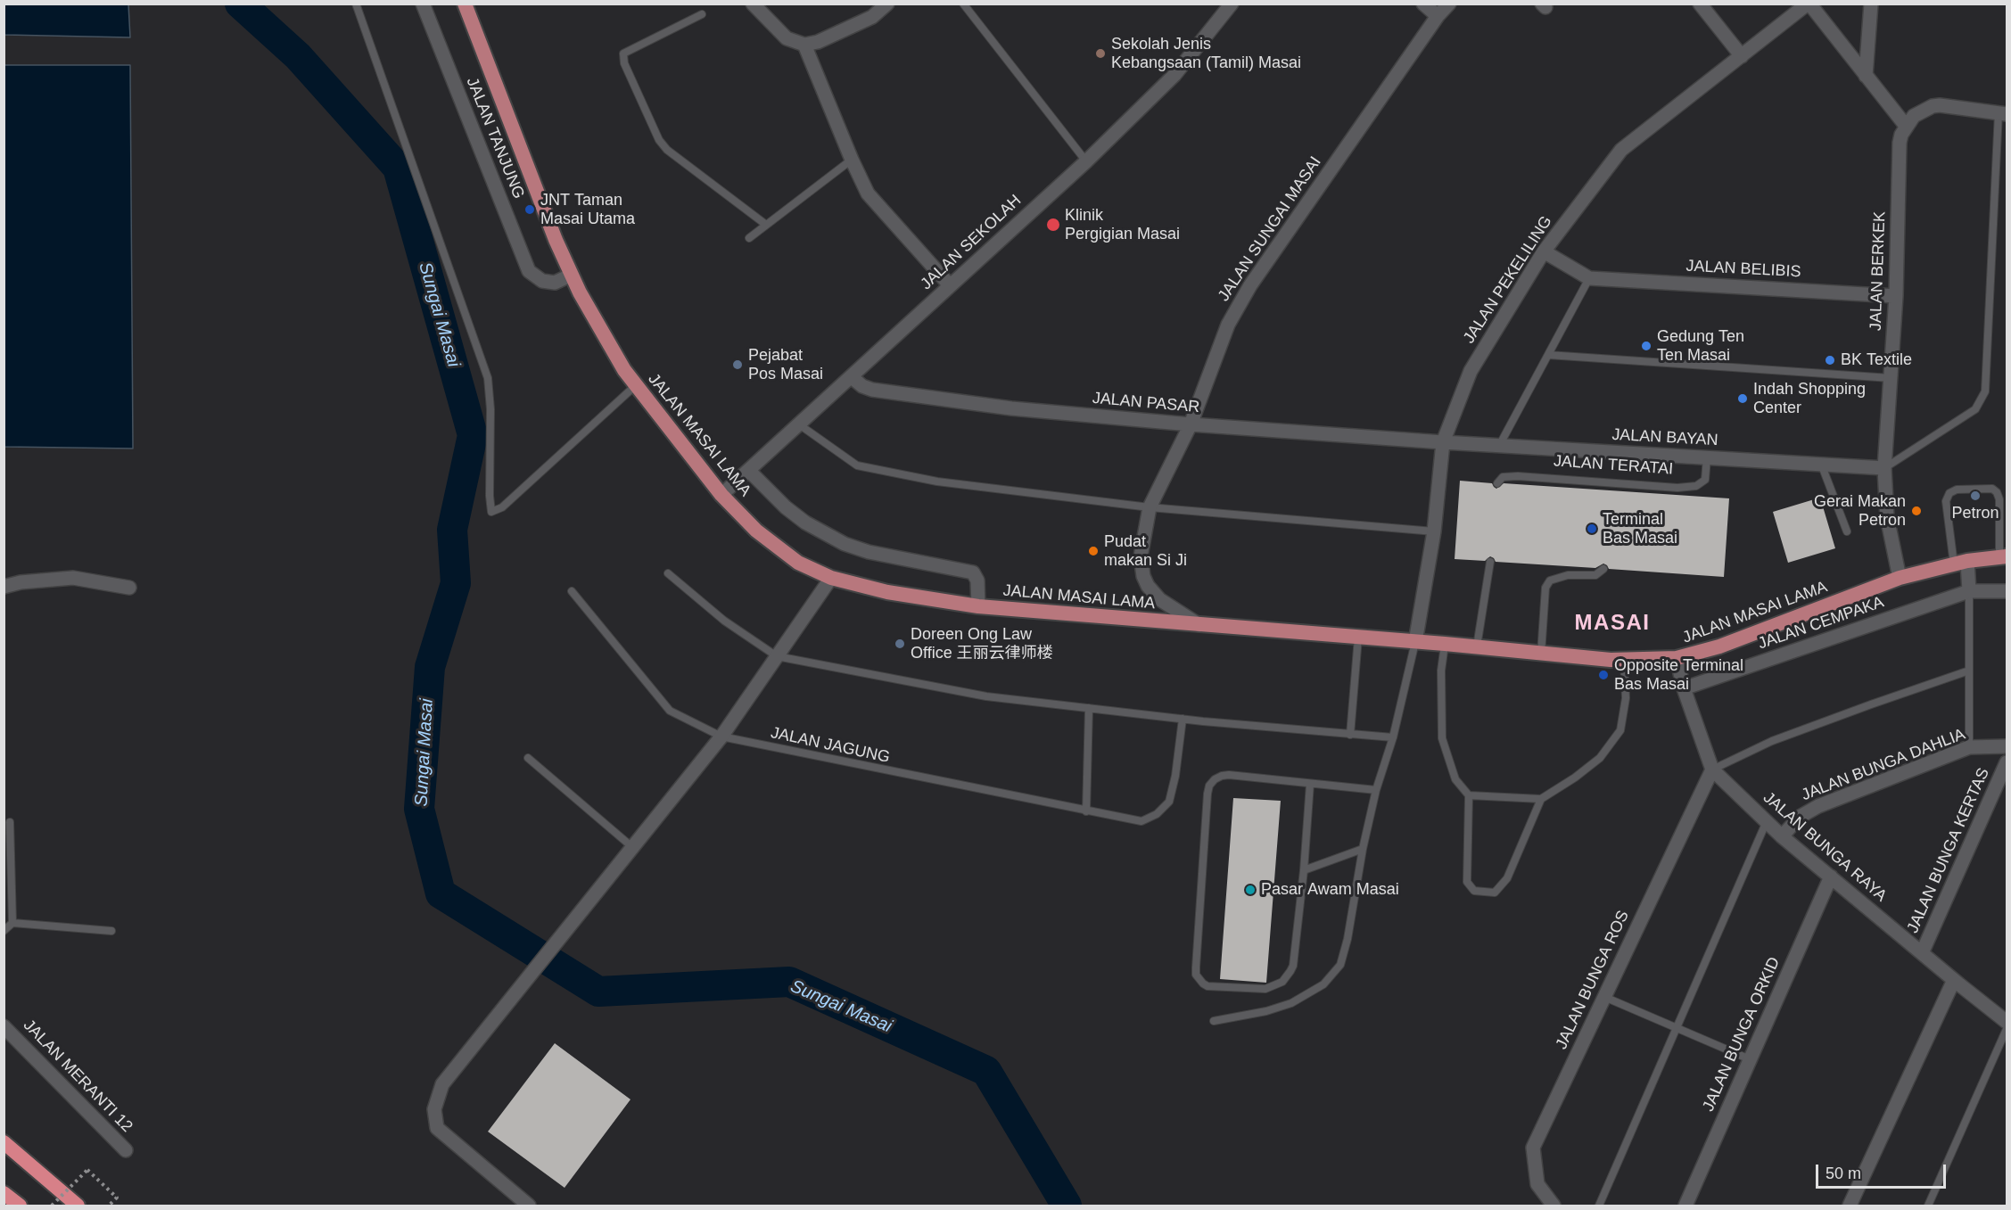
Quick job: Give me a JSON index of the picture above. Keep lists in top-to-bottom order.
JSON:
{
  "streets": {
    "main road": ["JALAN MASAI LAMA"],
    "street": [
      "JALAN TANJUNG",
      "JALAN SUNGAI MASAI",
      "JALAN SEKOLAH",
      "JALAN BELIBIS",
      "JALAN BERKEK",
      "JALAN PEKELILING",
      "JALAN PASAR",
      "JALAN BAYAN",
      "JALAN CEMPAKA",
      "JALAN BUNGA DAHLIA",
      "JALAN BUNGA RAYA",
      "JALAN BUNGA KERTAS",
      "JALAN BUNGA ROS",
      "JALAN BUNGA ORKID",
      "JALAN MERANTI 12"
    ],
    "lane": ["JALAN TERATAI", "JALAN JAGUNG"]
  },
  "crossings": [
    ["JALAN TANJUNG", "JALAN MASAI LAMA"],
    ["JALAN SUNGAI MASAI", "JALAN PASAR"],
    ["JALAN SUNGAI MASAI", "JALAN MASAI LAMA"],
    ["JALAN SEKOLAH", "JALAN PASAR"],
    ["JALAN SEKOLAH", "JALAN MASAI LAMA"],
    ["JALAN BELIBIS", "JALAN BERKEK"],
    ["JALAN BELIBIS", "JALAN PEKELILING"],
    ["JALAN BERKEK", "JALAN MASAI LAMA"],
    ["JALAN BERKEK", "JALAN BAYAN"],
    ["JALAN PEKELILING", "JALAN PASAR"],
    ["JALAN PEKELILING", "JALAN MASAI LAMA"],
    ["JALAN PEKELILING", "JALAN BAYAN"],
    ["JALAN PASAR", "JALAN BAYAN"],
    ["JALAN MASAI LAMA", "JALAN BUNGA RAYA"],
    ["JALAN BAYAN", "JALAN TERATAI"],
    ["JALAN CEMPAKA", "JALAN BUNGA RAYA"],
    ["JALAN BUNGA DAHLIA", "JALAN BUNGA RAYA"],
    ["JALAN BUNGA RAYA", "JALAN BUNGA KERTAS"],
    ["JALAN BUNGA RAYA", "JALAN BUNGA ROS"],
    ["JALAN BUNGA RAYA", "JALAN BUNGA ORKID"]
  ],
  "districts": ["MASAI"],
  "water": ["Sungai Masai"],
  "places": [
    "Sekolah Jenis Kebangsaan (Tamil) Masai",
    "JNT Taman Masai Utama",
    "Klinik Pergigian Masai",
    "Gedung Ten Ten Masai",
    "BK Textile",
    "Pejabat Pos Masai",
    "Indah Shopping Center",
    "Petron",
    "Gerai Makan Petron",
    "Terminal Bas Masai",
    "Pudat makan Si Ji",
    "Doreen Ong Law Office 王丽云律师楼",
    "Opposite Terminal Bas Masai",
    "Pasar Awam Masai"
  ],
  "scale_bar": "50 m"
}
